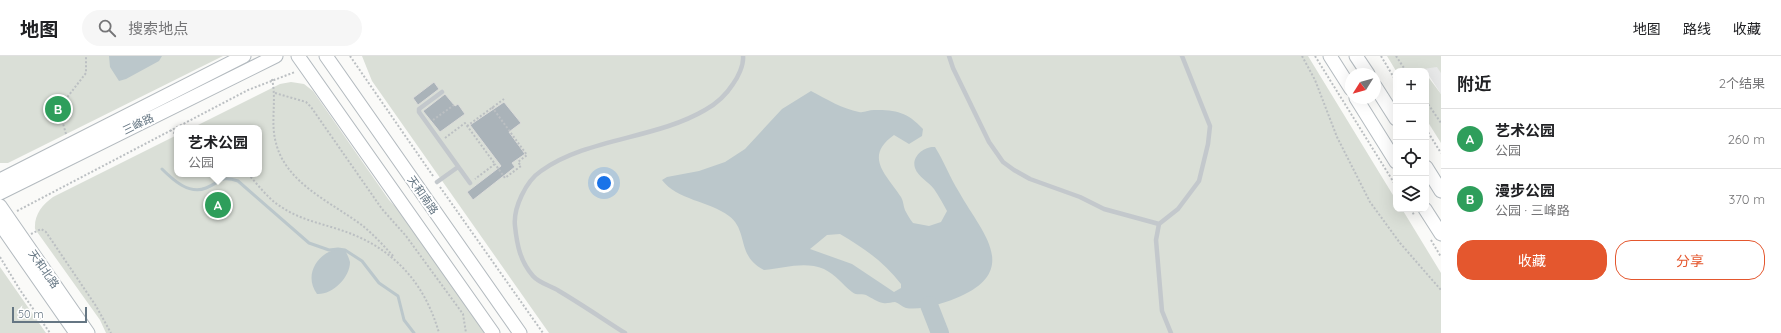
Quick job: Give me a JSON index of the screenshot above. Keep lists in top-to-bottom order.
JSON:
{
  "streets": {
    "street": ["三峰路", "天和南路", "天和北路"]
  },
  "scale_bar": "50 m",
  "north": "bottom left",
  "page": {
    "header": "地图",
    "search": "搜索地点",
    "nav": ["地图", "路线", "收藏"],
    "heading": ["附近", "2个结果"],
    "map_buttons": ["+", "−"],
    "pins": ["B", "A"],
    "list": [
      {
        "mark": "A",
        "name": "艺术公园",
        "note": "公园",
        "value": "260 m"
      },
      {
        "mark": "B",
        "name": "漫步公园",
        "note": "公园 · 三峰路",
        "value": "370 m"
      }
    ],
    "popup": ["艺术公园", "公园"],
    "buttons": ["收藏", "分享"],
    "scale": "50 m"
  }
}
